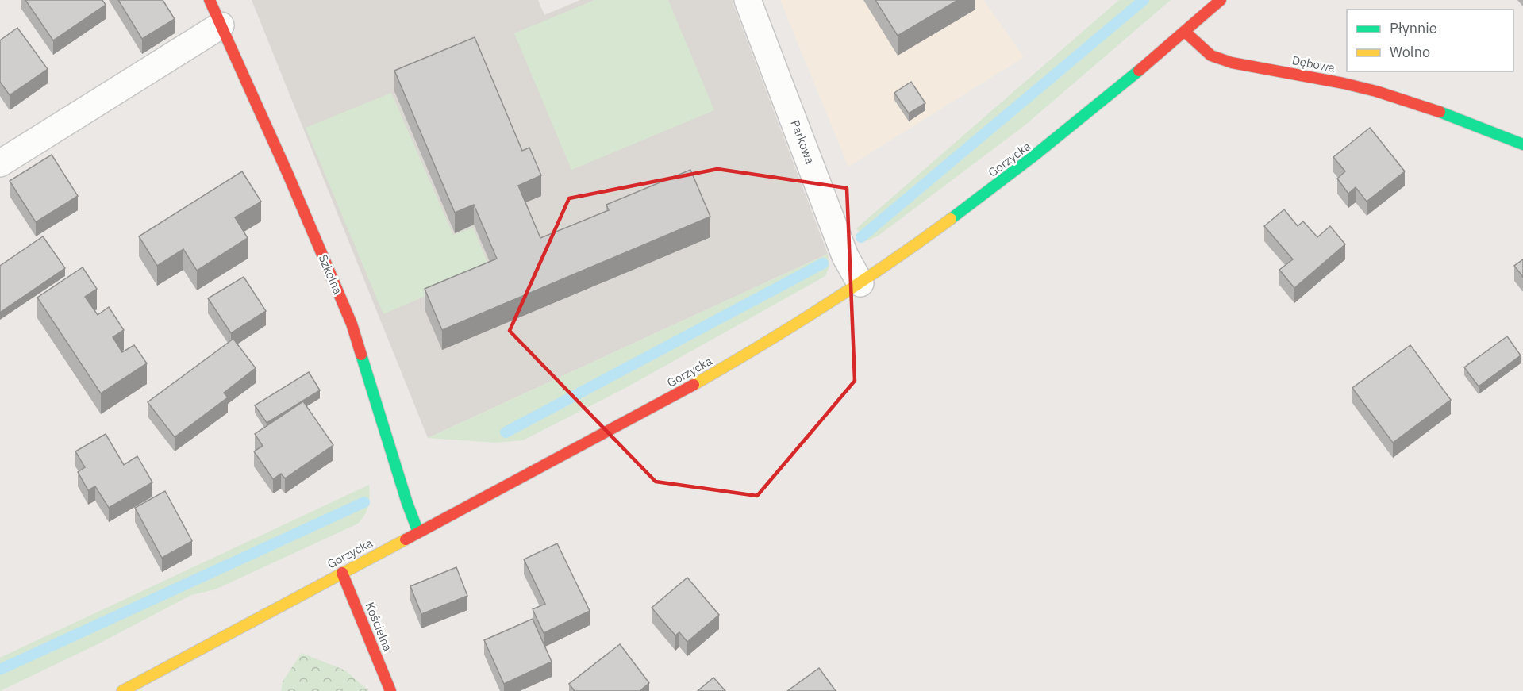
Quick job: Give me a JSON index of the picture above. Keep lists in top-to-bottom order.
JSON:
{
  "streets": {
    "main road": [
      "Dębowa",
      "Gorzycka",
      "Szkolna",
      "Kościelna"
    ],
    "street": ["Parkowa"]
  },
  "crossings": [
    ["Dębowa", "Gorzycka"],
    ["Parkowa", "Gorzycka"],
    ["Gorzycka", "Szkolna"],
    ["Gorzycka", "Kościelna"]
  ],
  "legend": ["Płynnie", "Wolno"]
}
